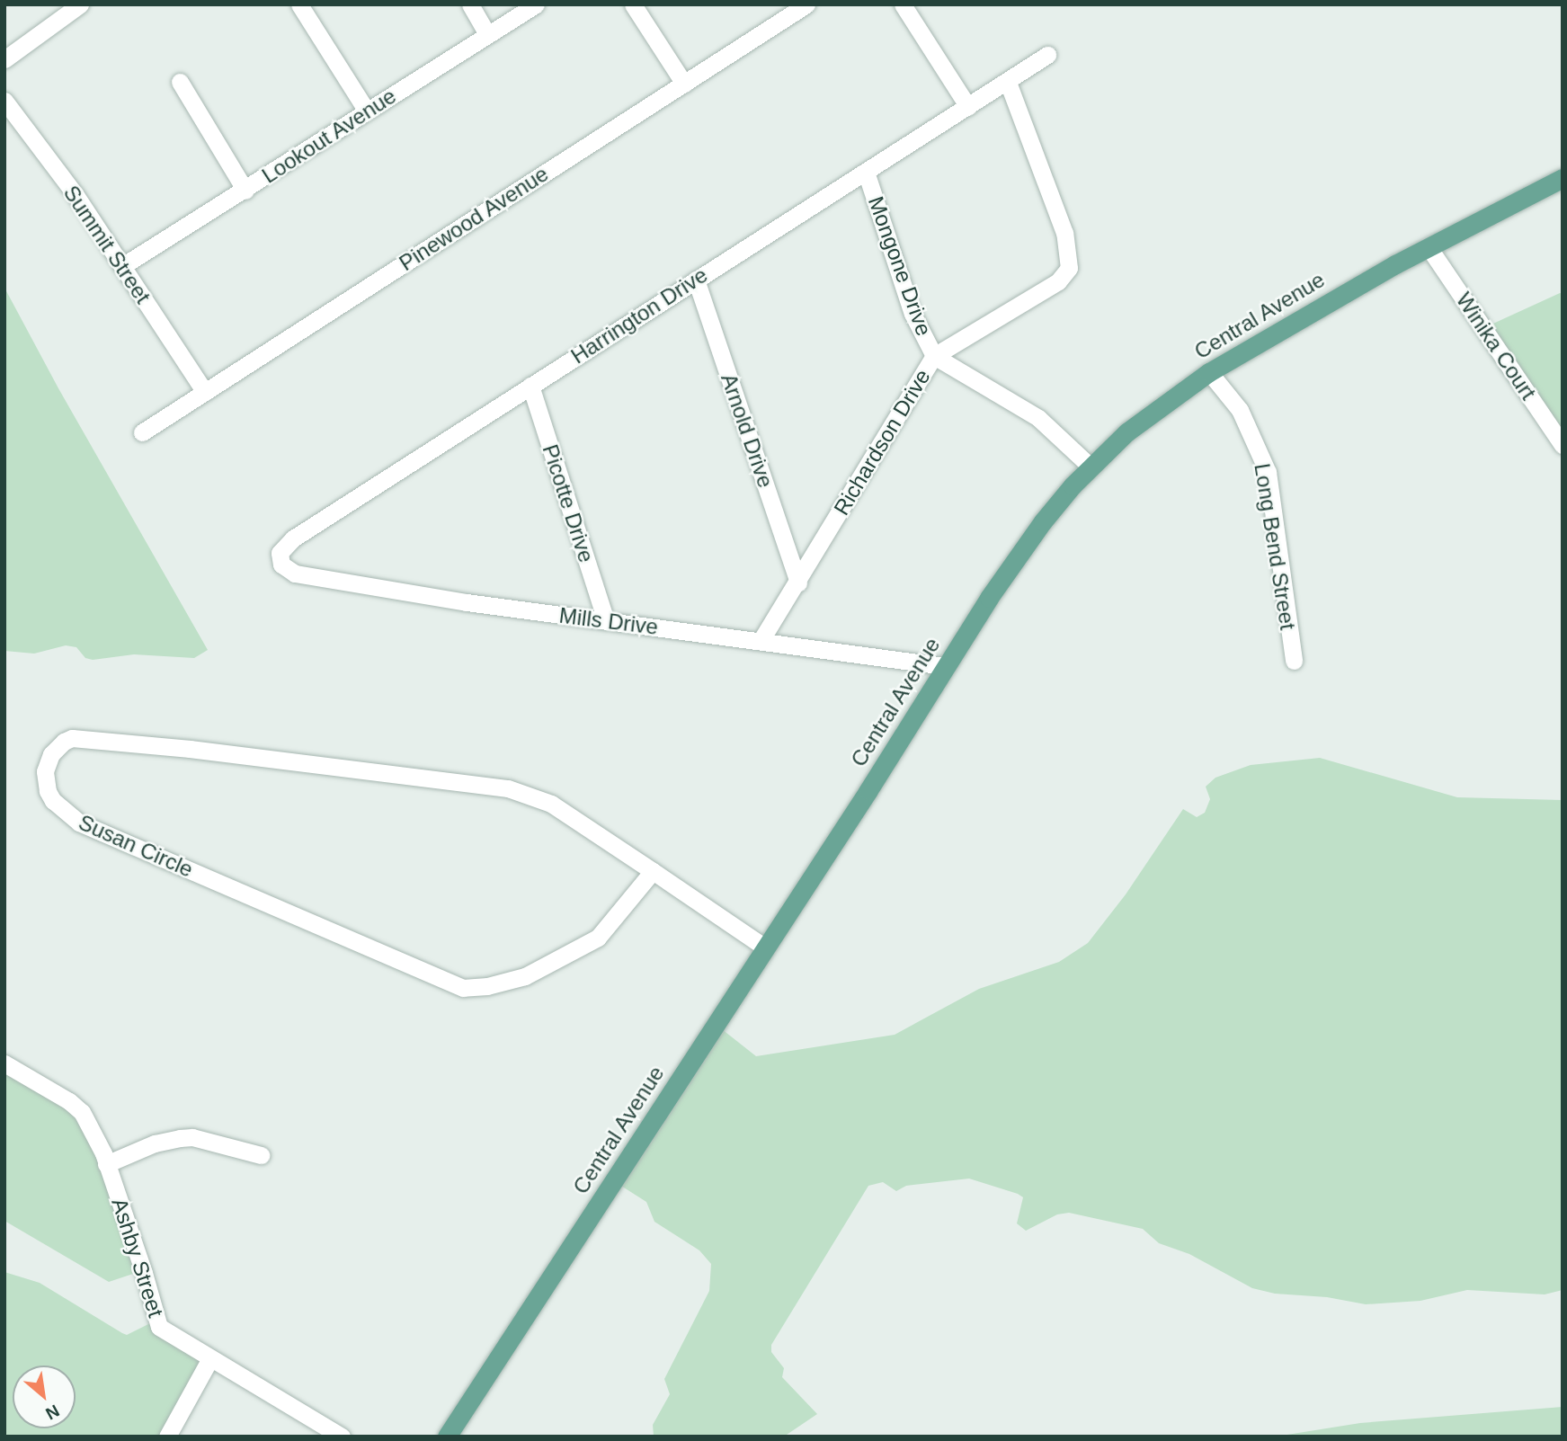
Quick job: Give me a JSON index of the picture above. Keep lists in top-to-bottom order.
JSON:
{
  "streets": {
    "main road": ["Central Avenue"],
    "street": [
      "Lookout Avenue",
      "Pinewood Avenue",
      "Summit Street",
      "Mongone Drive",
      "Harrington Drive",
      "Winika Court",
      "Arnold Drive",
      "Richardson Drive",
      "Picotte Drive",
      "Long Bend Street",
      "Mills Drive",
      "Susan Circle",
      "Ashby Street"
    ]
  },
  "crossings": [
    ["Lookout Avenue", "Summit Street"],
    ["Pinewood Avenue", "Summit Street"],
    ["Mongone Drive", "Harrington Drive"],
    ["Mongone Drive", "Central Avenue"],
    ["Mongone Drive", "Richardson Drive"],
    ["Harrington Drive", "Arnold Drive"],
    ["Harrington Drive", "Richardson Drive"],
    ["Harrington Drive", "Picotte Drive"],
    ["Harrington Drive", "Mills Drive"],
    ["Central Avenue", "Winika Court"],
    ["Central Avenue", "Long Bend Street"],
    ["Central Avenue", "Mills Drive"],
    ["Central Avenue", "Susan Circle"],
    ["Arnold Drive", "Richardson Drive"],
    ["Richardson Drive", "Mills Drive"],
    ["Picotte Drive", "Mills Drive"]
  ],
  "north": "bottom right"
}
